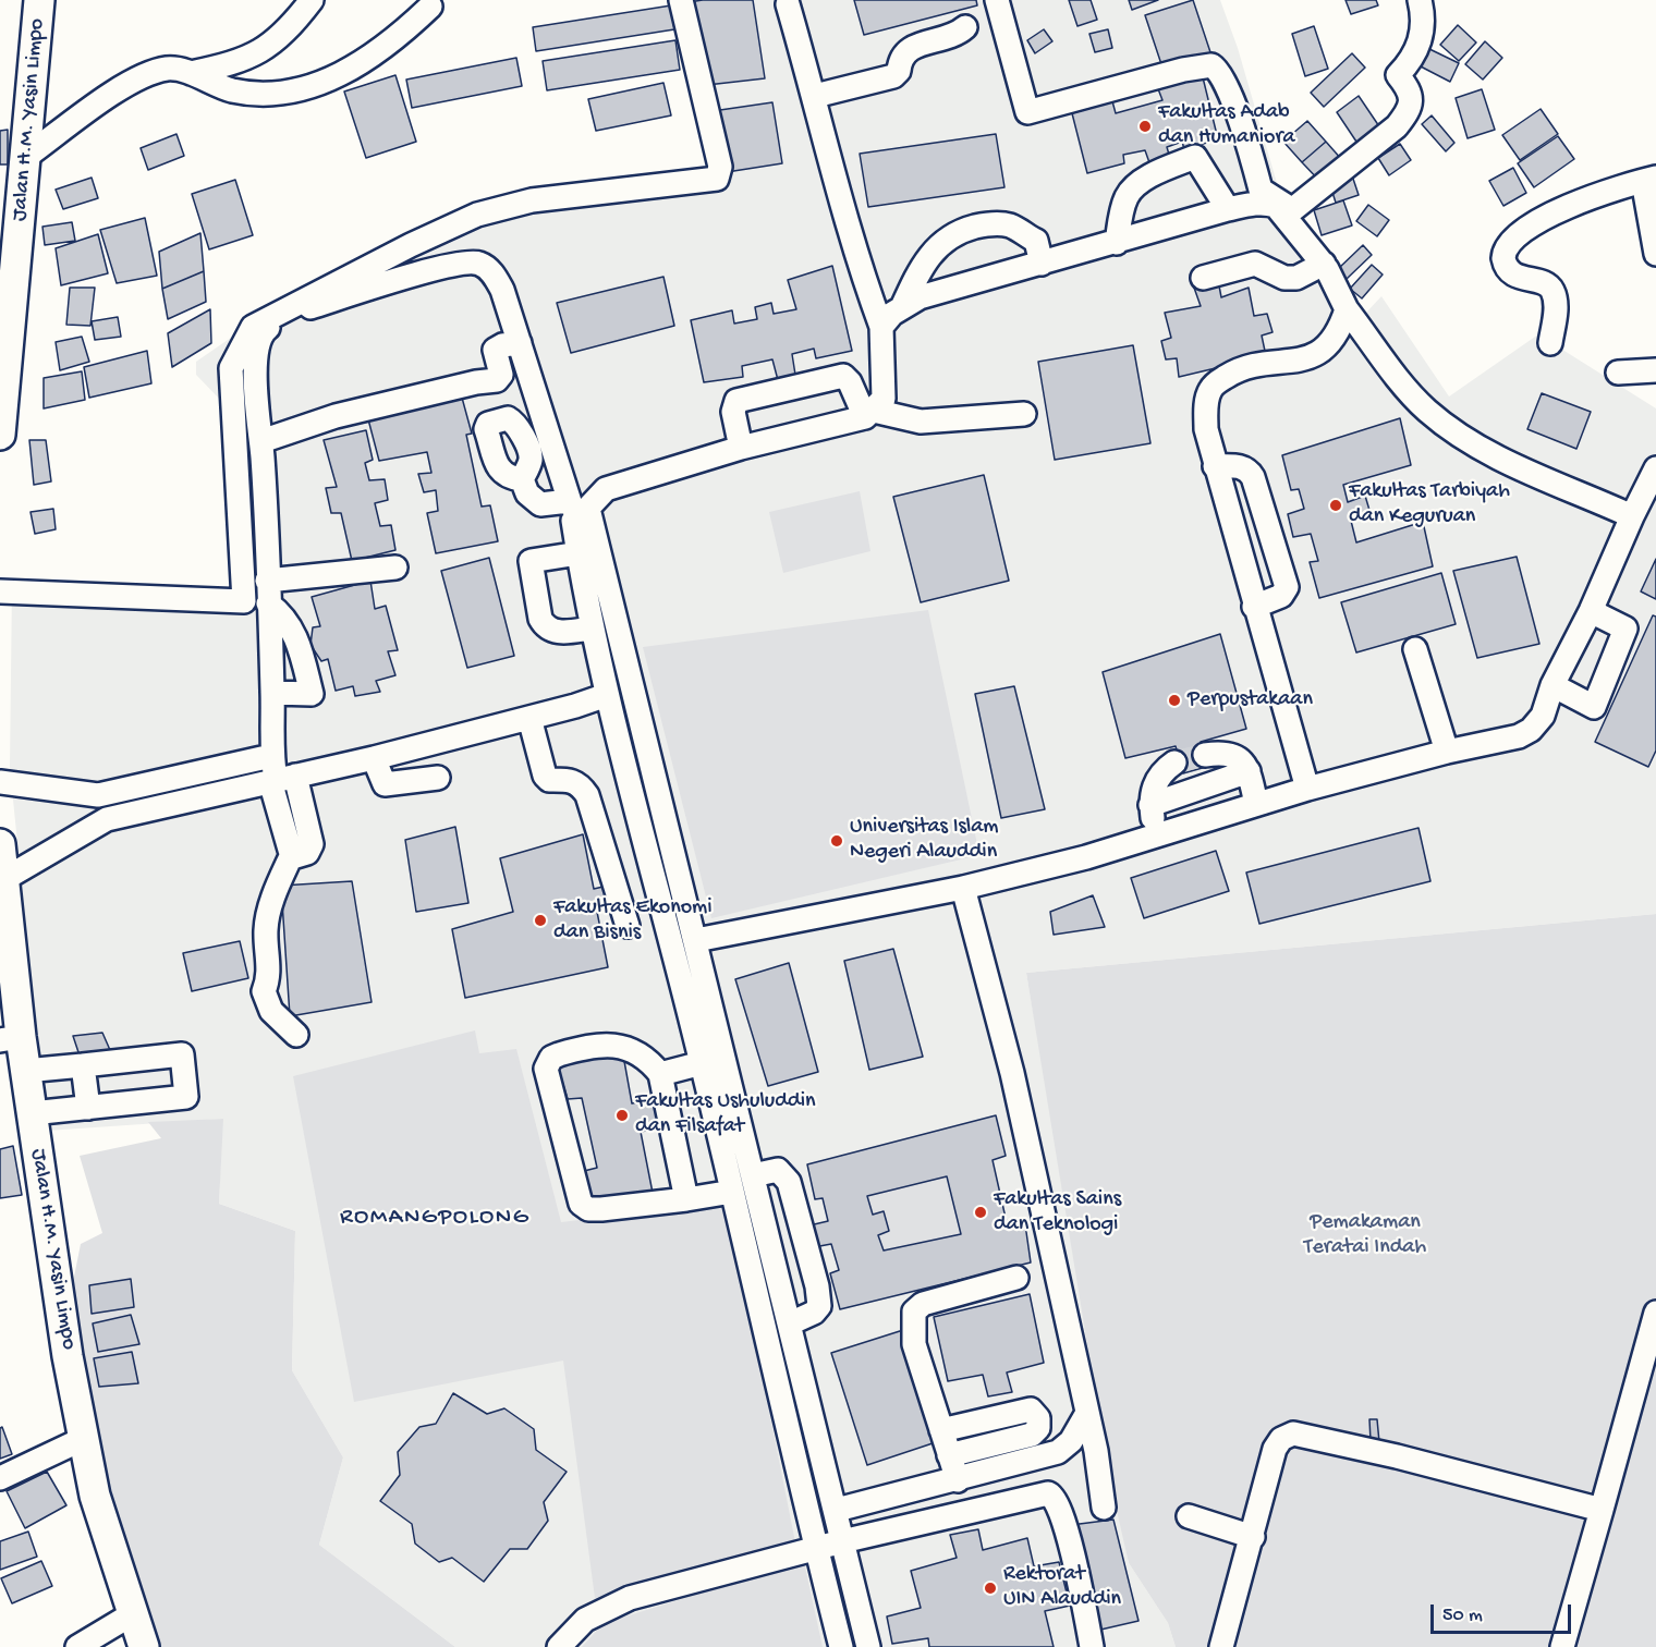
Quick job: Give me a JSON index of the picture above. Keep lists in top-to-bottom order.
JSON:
{
  "streets": {
    "main road": ["Jalan H.M. Yasin Limpo"]
  },
  "districts": ["ROMANGPOLONG"],
  "parks": ["Pemakaman Teratai Indah"],
  "places": [
    "Fakultas Adab dan Humaniora",
    "Fakultas Tarbiyah dan Keguruan",
    "Perpustakaan",
    "Universitas Islam Negeri Alauddin",
    "Fakultas Ekonomi dan Bisnis",
    "Fakultas Ushuluddin dan Filsafat",
    "Fakultas Sains dan Teknologi",
    "Rektorat UIN Alauddin"
  ],
  "scale_bar": "50 m"
}
